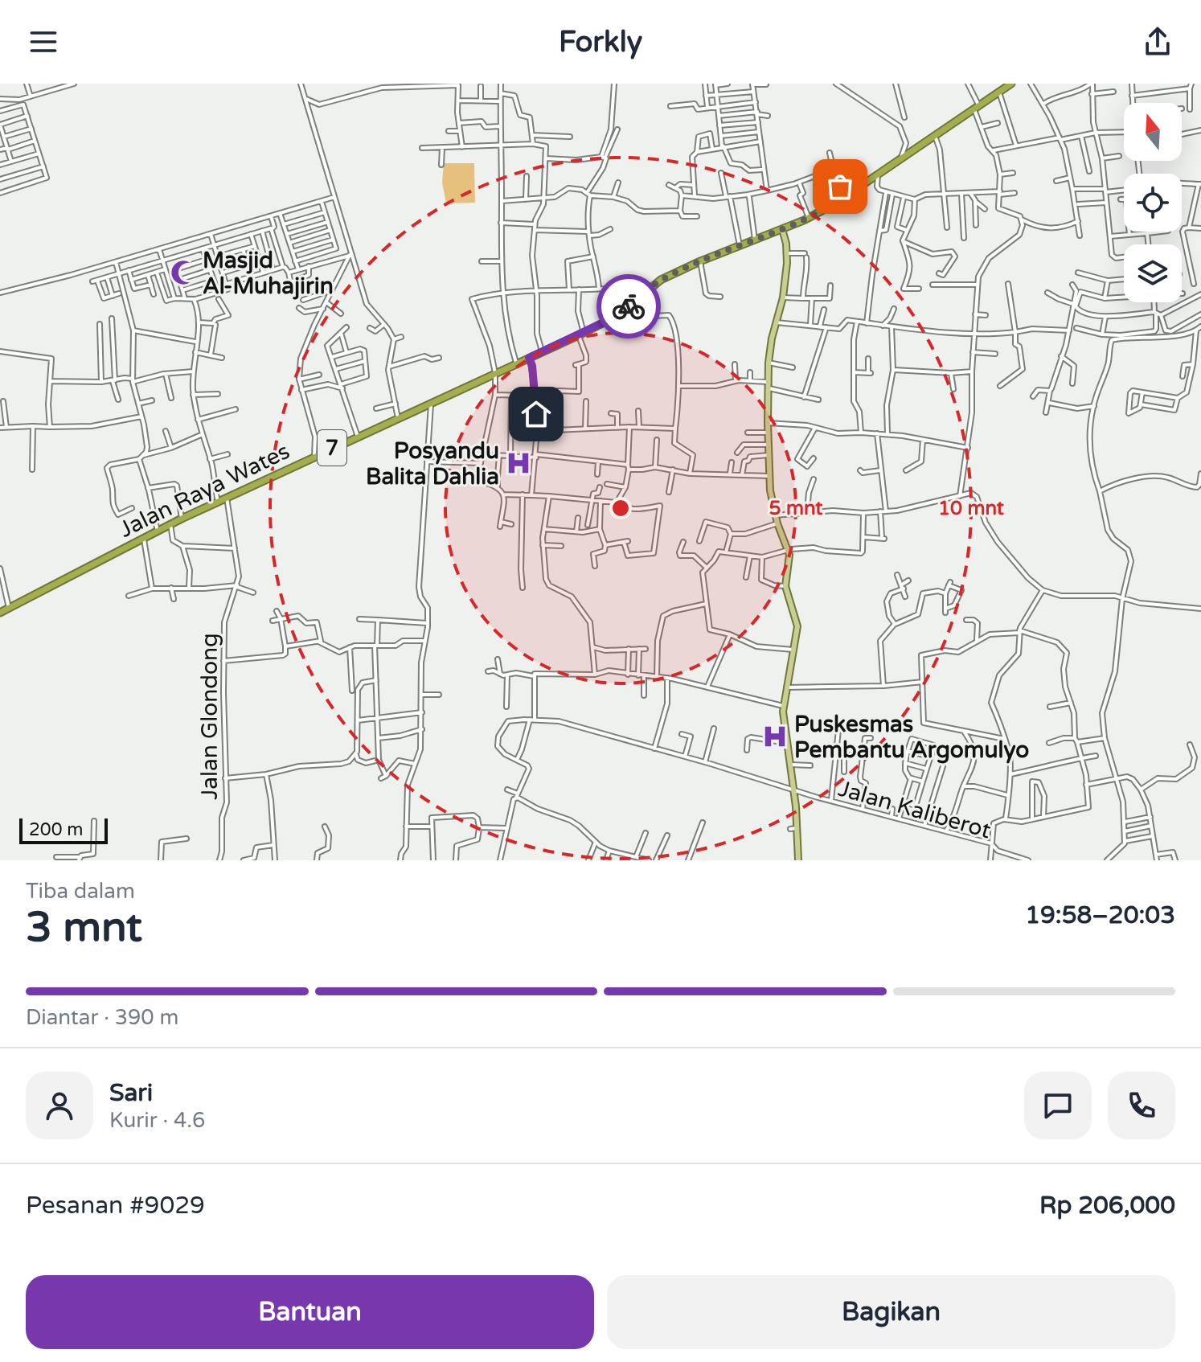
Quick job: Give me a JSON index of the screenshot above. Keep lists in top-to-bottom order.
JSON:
{
  "streets": {
    "highway": ["7", "Jalan Raya Wates"],
    "street": ["Jalan Glondong", "Jalan Kaliberot"]
  },
  "crossings": [
    ["Jalan Raya Wates", "Jalan Glondong"]
  ],
  "places": {
    "mosque": ["Masjid Al-Muhajirin"],
    "hospital": ["Posyandu Balita Dahlia", "Puskesmas Pembantu Argomulyo"]
  },
  "scale_bar": "200 m",
  "north": "top",
  "page": {
    "header": "Forkly",
    "scale": "200 m",
    "heading": ["3 mnt", "Tiba dalam", "19:58–20:03"],
    "panel": [
      "Sari",
      "Kurir · 4.6",
      "Pesanan #9029",
      "Rp 206,000"
    ],
    "bar": "Diantar · 390 m",
    "buttons": ["Bantuan", "Bagikan"]
  },
  "rings": ["5 mnt", "10 mnt"]
}
